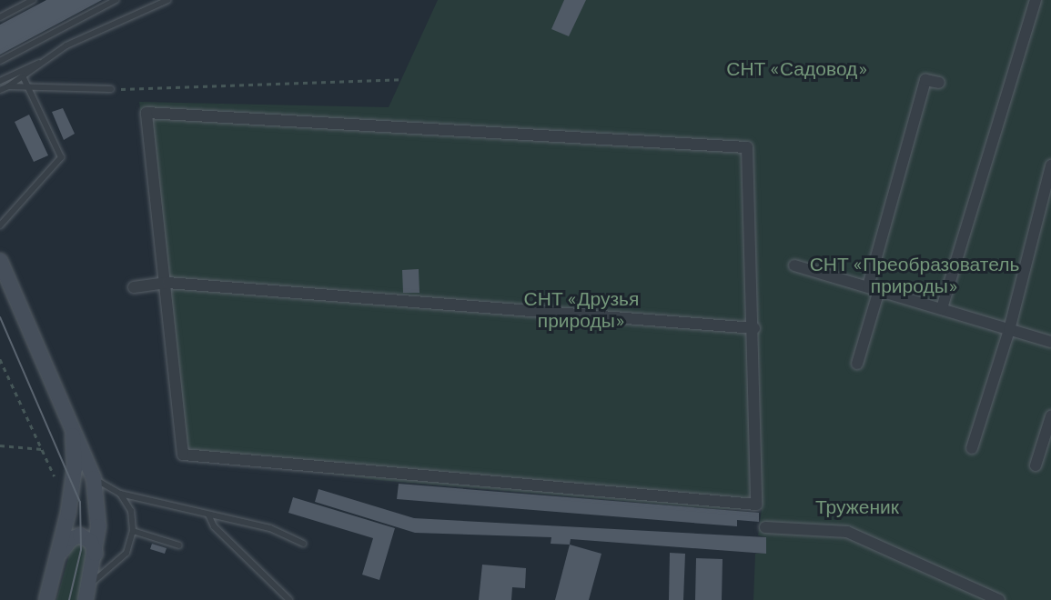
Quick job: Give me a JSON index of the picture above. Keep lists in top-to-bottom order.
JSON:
{
  "parks": [
    "СНТ «Садовод»",
    "СНТ «Преобразователь природы»",
    "СНТ «Друзья природы»",
    "Труженик"
  ]
}
